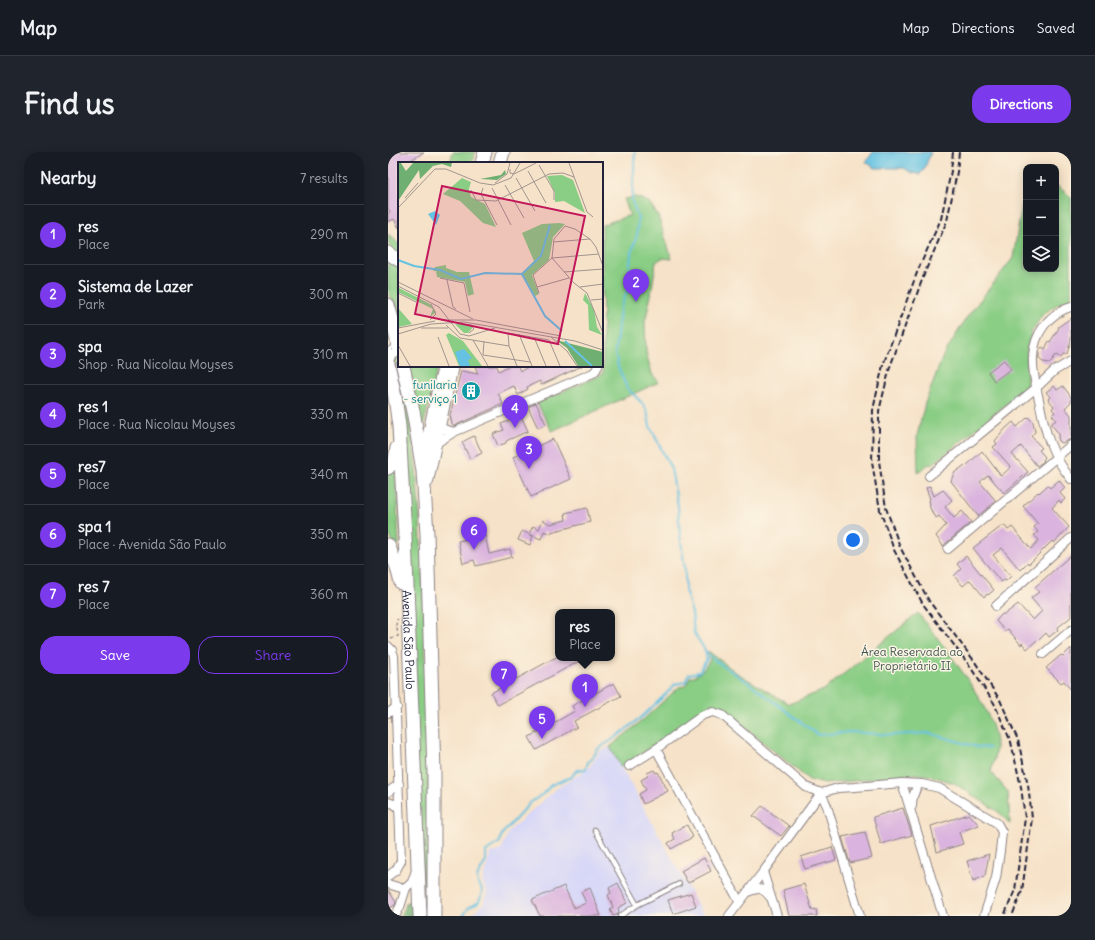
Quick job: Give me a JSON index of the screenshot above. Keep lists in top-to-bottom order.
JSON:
{
  "streets": {
    "main road": ["Avenida São Paulo"]
  },
  "parks": ["Área Reservada ao Proprietário II"],
  "places": {
    "building": ["funilaria - serviço 1"]
  },
  "page": {
    "header": "Map",
    "nav": ["Map", "Directions", "Saved"],
    "buttons": [
      "Directions",
      ["Save", "Share"]
    ],
    "title": "Find us",
    "heading": ["Nearby", "7 results"],
    "map_buttons": ["+", "−"],
    "list": [
      {
        "mark": "1",
        "name": "res",
        "note": "Place",
        "value": "290 m"
      },
      {
        "mark": "2",
        "name": "Sistema de Lazer",
        "note": "Park",
        "value": "300 m"
      },
      {
        "mark": "3",
        "name": "spa",
        "note": "Shop · Rua Nicolau Moyses",
        "value": "310 m"
      },
      {
        "mark": "4",
        "name": "res 1",
        "note": "Place · Rua Nicolau Moyses",
        "value": "330 m"
      },
      {
        "mark": "5",
        "name": "res7",
        "note": "Place",
        "value": "340 m"
      },
      {
        "mark": "6",
        "name": "spa 1",
        "note": "Place · Avenida São Paulo",
        "value": "350 m"
      },
      {
        "mark": "7",
        "name": "res 7",
        "note": "Place",
        "value": "360 m"
      }
    ],
    "pins": [
      "2",
      "4",
      "3",
      "6",
      "7",
      "1",
      "5"
    ],
    "popup": ["res", "Place"]
  }
}
